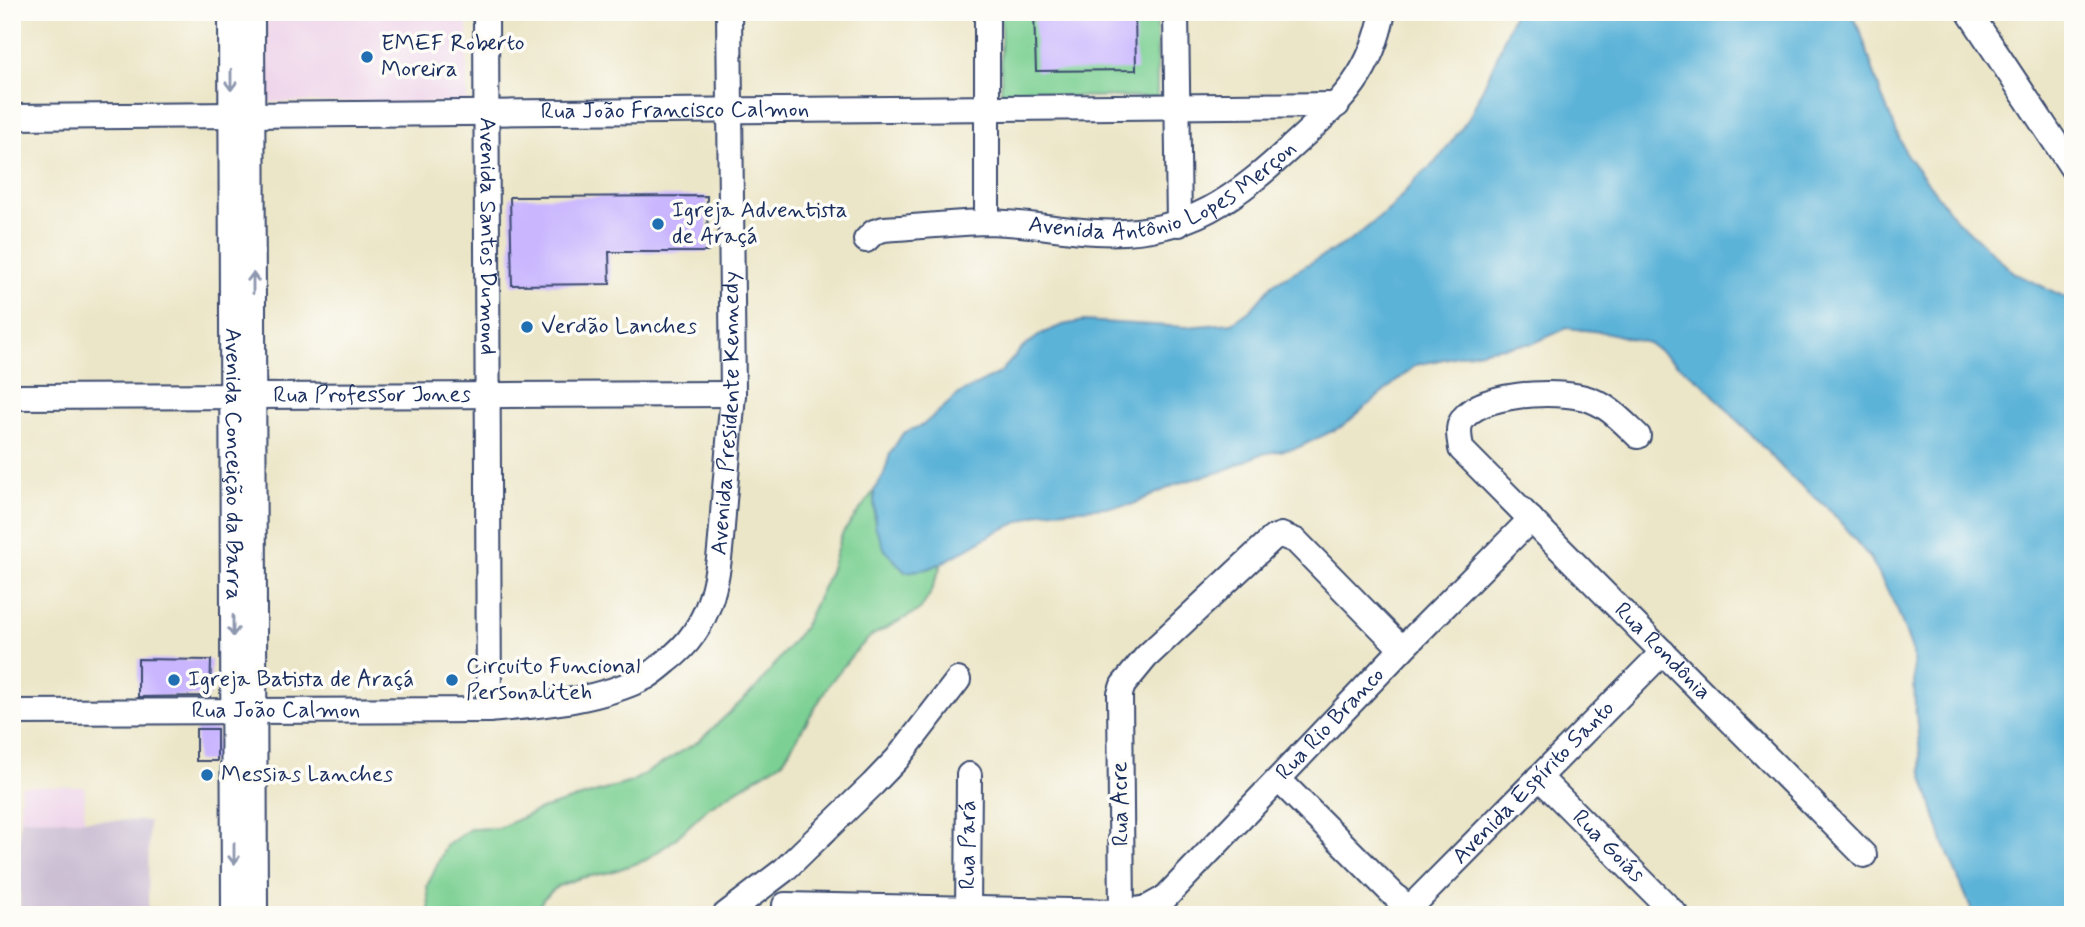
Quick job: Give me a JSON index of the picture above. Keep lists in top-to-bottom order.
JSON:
{
  "streets": {
    "street": [
      "Rua João Francisco Calmon",
      "Avenida Antônio Lopes Merçon",
      "Avenida Santos Dumond",
      "Rua Professor Jones",
      "Avenida Presidente Kennedy",
      "Avenida Conceição da Barra",
      "Rua Rondônia",
      "Rua João Calmon",
      "Rua Rio Branco",
      "Avenida Espírito Santo",
      "Rua Acre",
      "Rua Pará",
      "Rua Goiás"
    ]
  },
  "crossings": [
    ["Rua João Francisco Calmon", "Avenida Antônio Lopes Merçon"],
    ["Rua João Francisco Calmon", "Avenida Santos Dumond"],
    ["Rua João Francisco Calmon", "Avenida Presidente Kennedy"],
    ["Rua João Francisco Calmon", "Avenida Conceição da Barra"],
    ["Avenida Santos Dumond", "Rua Professor Jones"],
    ["Avenida Santos Dumond", "Rua João Calmon"],
    ["Rua Professor Jones", "Avenida Presidente Kennedy"],
    ["Rua Professor Jones", "Avenida Conceição da Barra"],
    ["Avenida Presidente Kennedy", "Rua João Calmon"],
    ["Avenida Conceição da Barra", "Rua João Calmon"],
    ["Rua Rondônia", "Rua Rio Branco"],
    ["Rua Rondônia", "Avenida Espírito Santo"],
    ["Rua Rio Branco", "Rua Acre"],
    ["Rua Rio Branco", "Rua Pará"],
    ["Avenida Espírito Santo", "Rua Goiás"]
  ],
  "places": [
    "EMEF Roberto Moreira",
    "Igreja Adventista de Araçá",
    "Verdão Lanches",
    "Igreja Batista de Araçá",
    "Circuito Funcional Personaliteh",
    "Messias Lanches"
  ]
}
